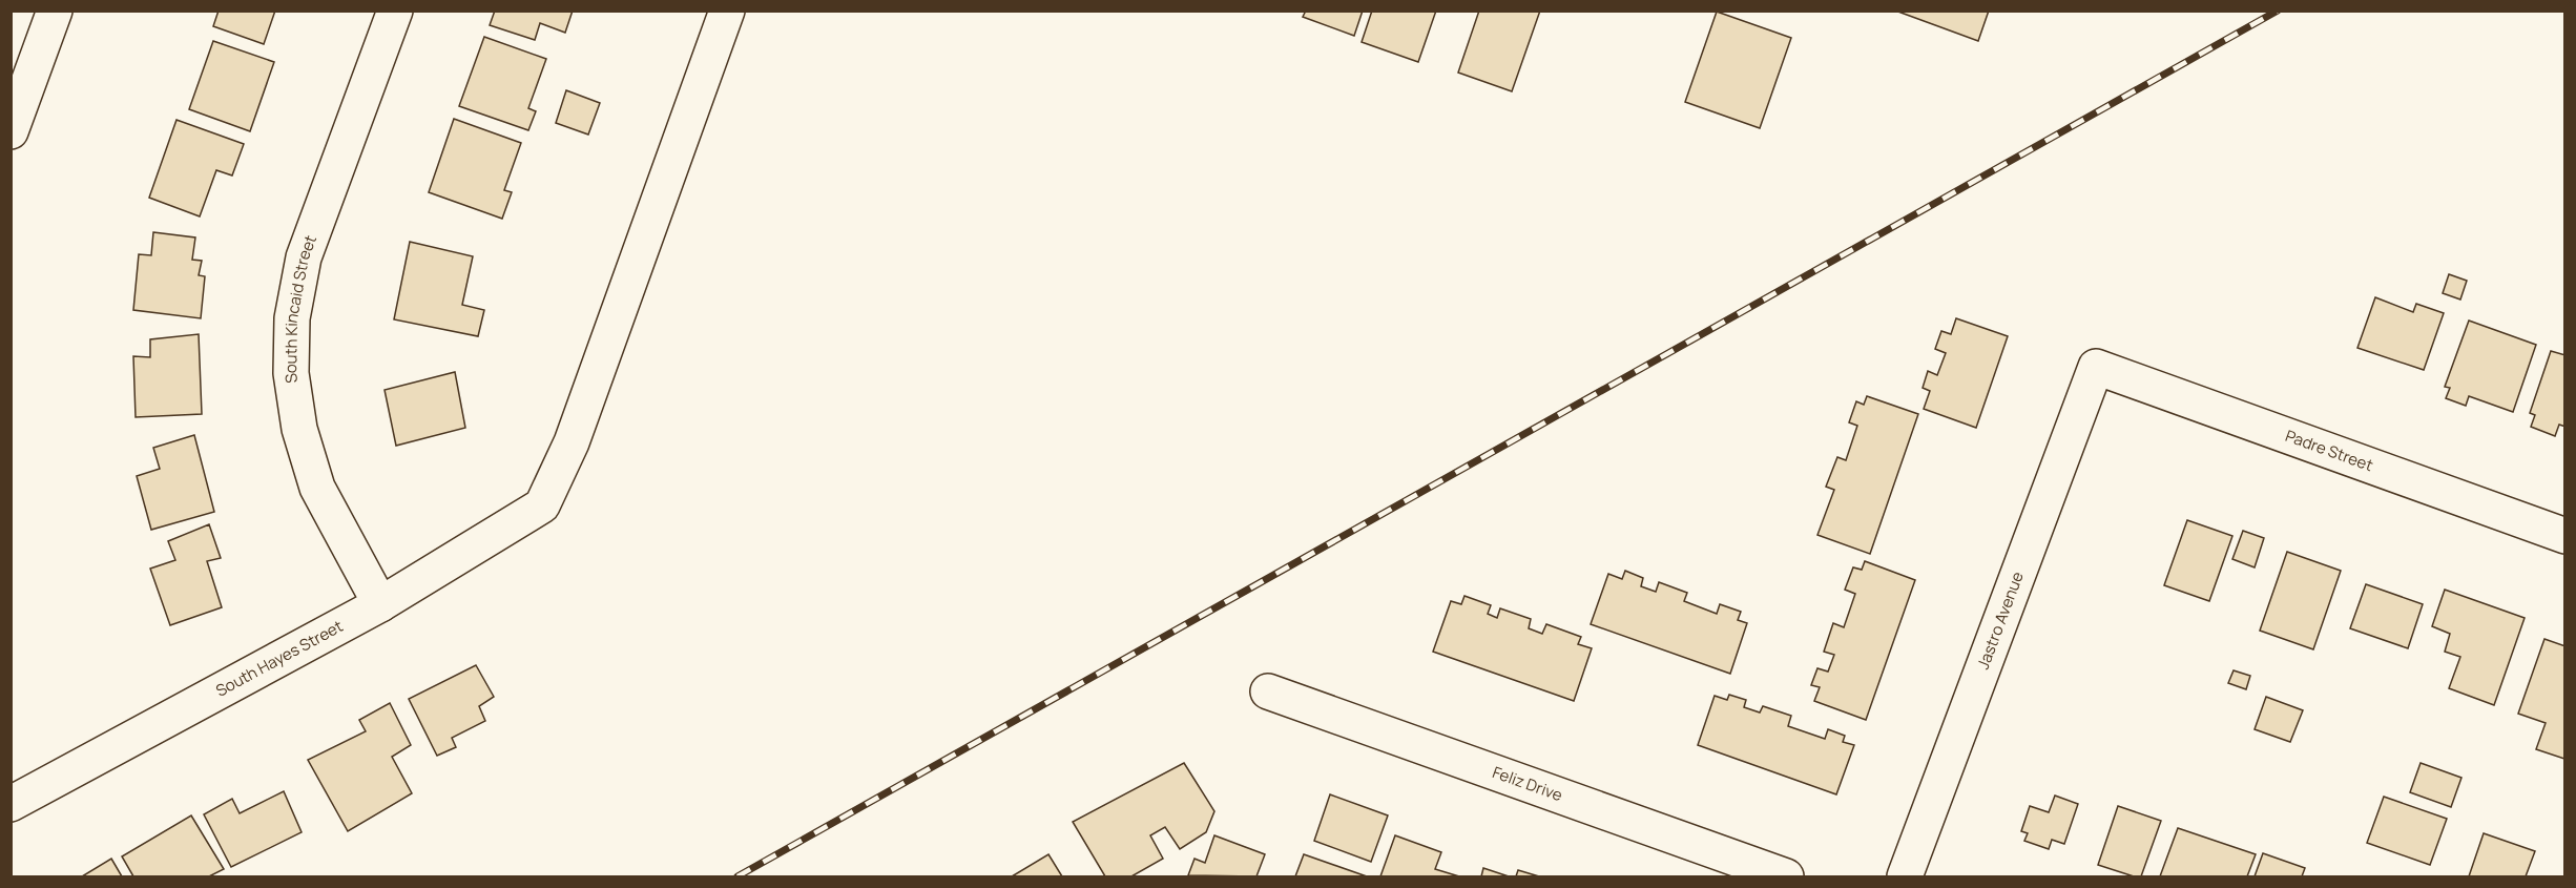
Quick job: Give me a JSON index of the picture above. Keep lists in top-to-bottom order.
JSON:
{
  "streets": {
    "street": [
      "South Kincaid Street",
      "Padre Street",
      "Jastro Avenue",
      "South Hayes Street",
      "Feliz Drive"
    ]
  },
  "crossings": [
    ["South Kincaid Street", "South Hayes Street"],
    ["Padre Street", "Jastro Avenue"]
  ]
}
